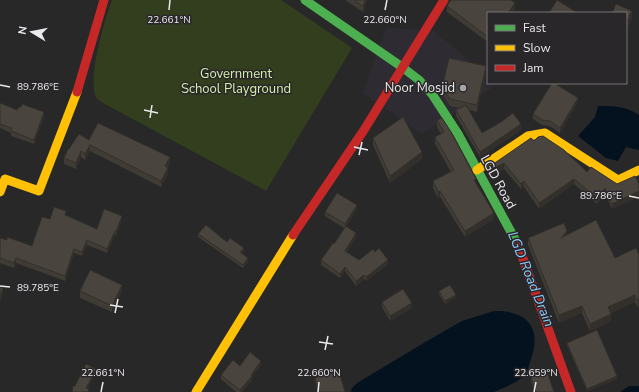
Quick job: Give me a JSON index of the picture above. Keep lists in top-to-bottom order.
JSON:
{
  "streets": {
    "street": ["LGD Road"]
  },
  "water": ["LGD Road Drain"],
  "parks": ["Government School Playground"],
  "places": ["Noor Mosjid"],
  "legend": ["Fast", "Slow", "Jam"],
  "north": "left",
  "coordinates": [
    "22.661°N",
    "22.660°N",
    "89.786°E",
    "89.785°E",
    "22.659°N"
  ]
}
